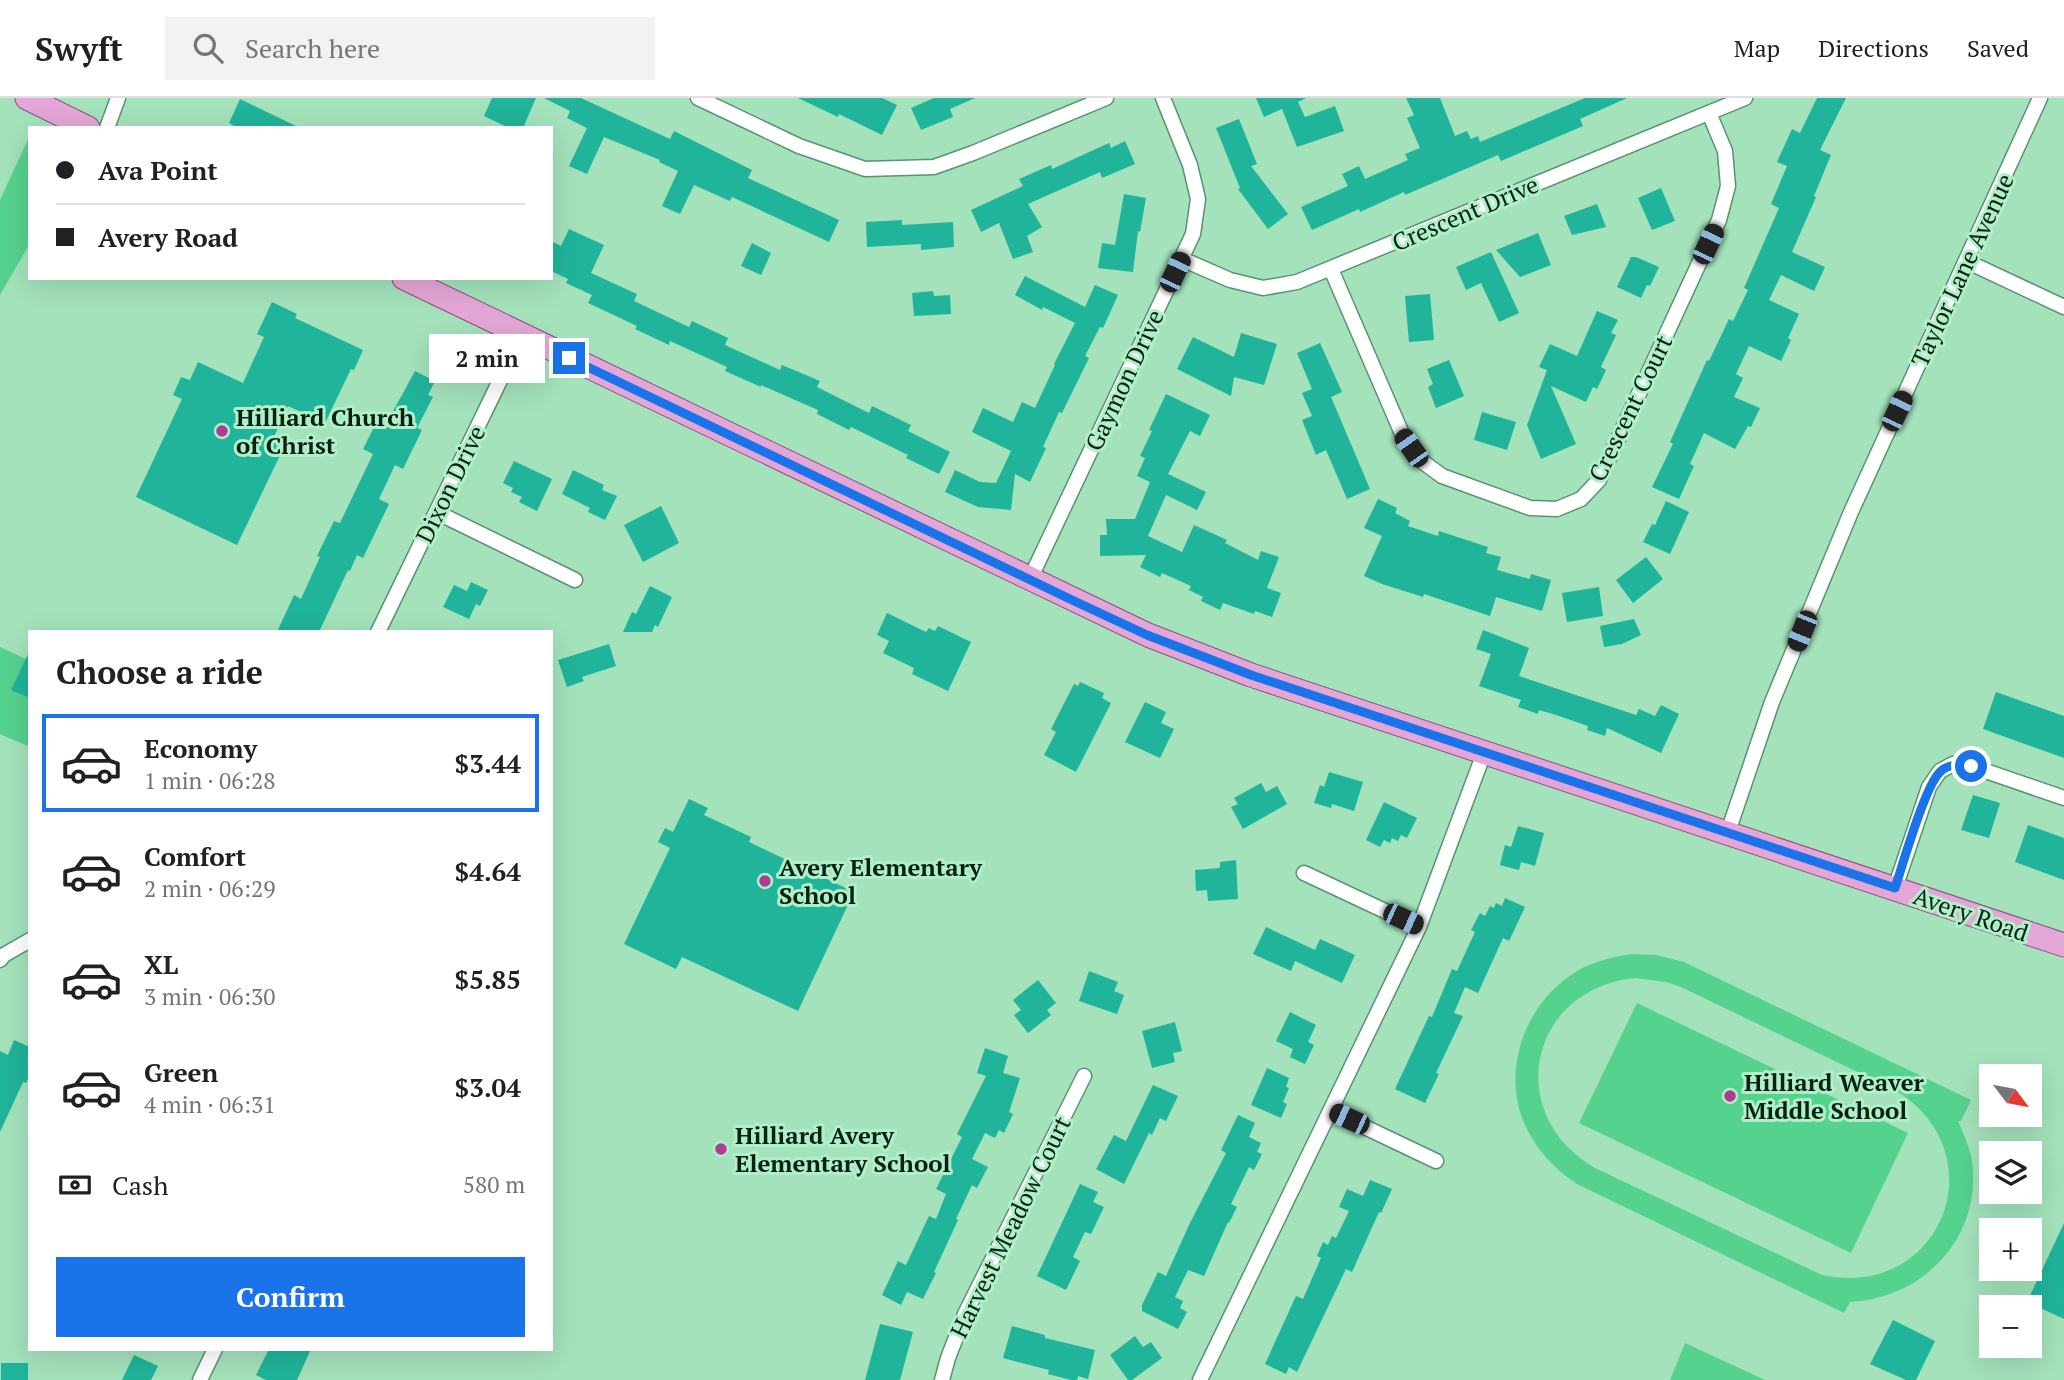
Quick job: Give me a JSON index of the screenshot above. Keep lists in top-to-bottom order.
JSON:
{
  "streets": {
    "main road": ["Avery Road"],
    "street": [
      "Crescent Drive",
      "Taylor Lane Avenue",
      "Gaymon Drive",
      "Crescent Court",
      "Dixon Drive",
      "Harvest Meadow Court"
    ]
  },
  "crossings": [
    ["Crescent Drive", "Gaymon Drive"],
    ["Crescent Drive", "Crescent Court"],
    ["Taylor Lane Avenue", "Avery Road"],
    ["Gaymon Drive", "Avery Road"],
    ["Dixon Drive", "Avery Road"]
  ],
  "places": [
    "Hilliard Church of Christ",
    "Avery Elementary School",
    "Hilliard Weaver Middle School",
    "Hilliard Avery Elementary School"
  ],
  "north": "bottom right",
  "page": {
    "header": "Swyft",
    "search": "Search here",
    "nav": ["Map", "Directions", "Saved"],
    "banner": ["Ava Point", "Avery Road"],
    "bubble": "2 min",
    "heading": "Choose a ride",
    "list": [
      {
        "name": "Economy",
        "note": "1 min · 06:28",
        "value": "$3.44"
      },
      {
        "name": "Comfort",
        "note": "2 min · 06:29",
        "value": "$4.64"
      },
      {
        "name": "XL",
        "note": "3 min · 06:30",
        "value": "$5.85"
      },
      {
        "name": "Green",
        "note": "4 min · 06:31",
        "value": "$3.04"
      }
    ],
    "map_buttons": ["+", "−"],
    "pay": ["Cash", "580 m"],
    "buttons": "Confirm"
  }
}
